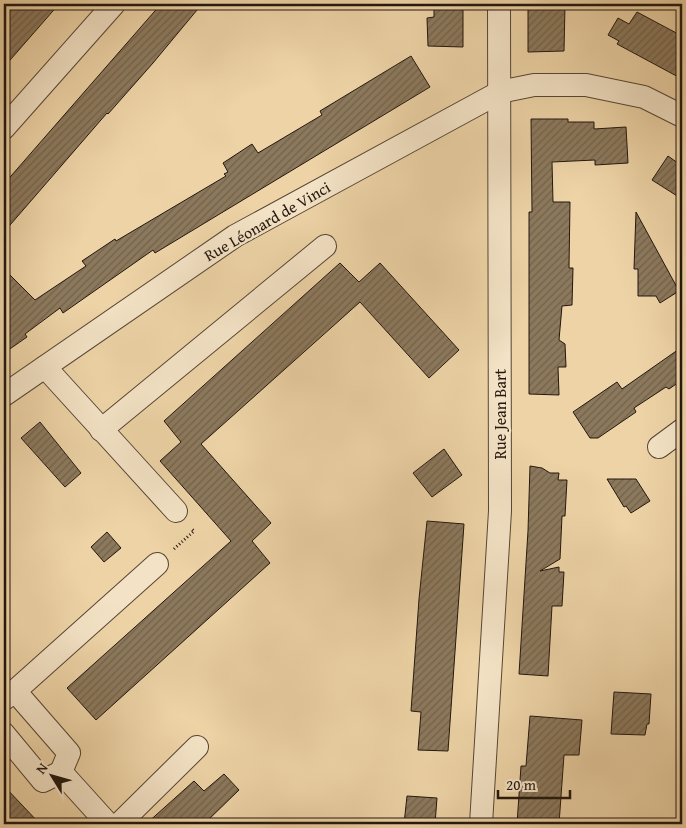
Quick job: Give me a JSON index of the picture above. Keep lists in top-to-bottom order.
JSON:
{
  "streets": {
    "street": ["Rue Léonard de Vinci", "Rue Jean Bart"]
  },
  "crossings": [
    ["Rue Léonard de Vinci", "Rue Jean Bart"]
  ],
  "scale_bar": "20 m",
  "north": "top left"
}
